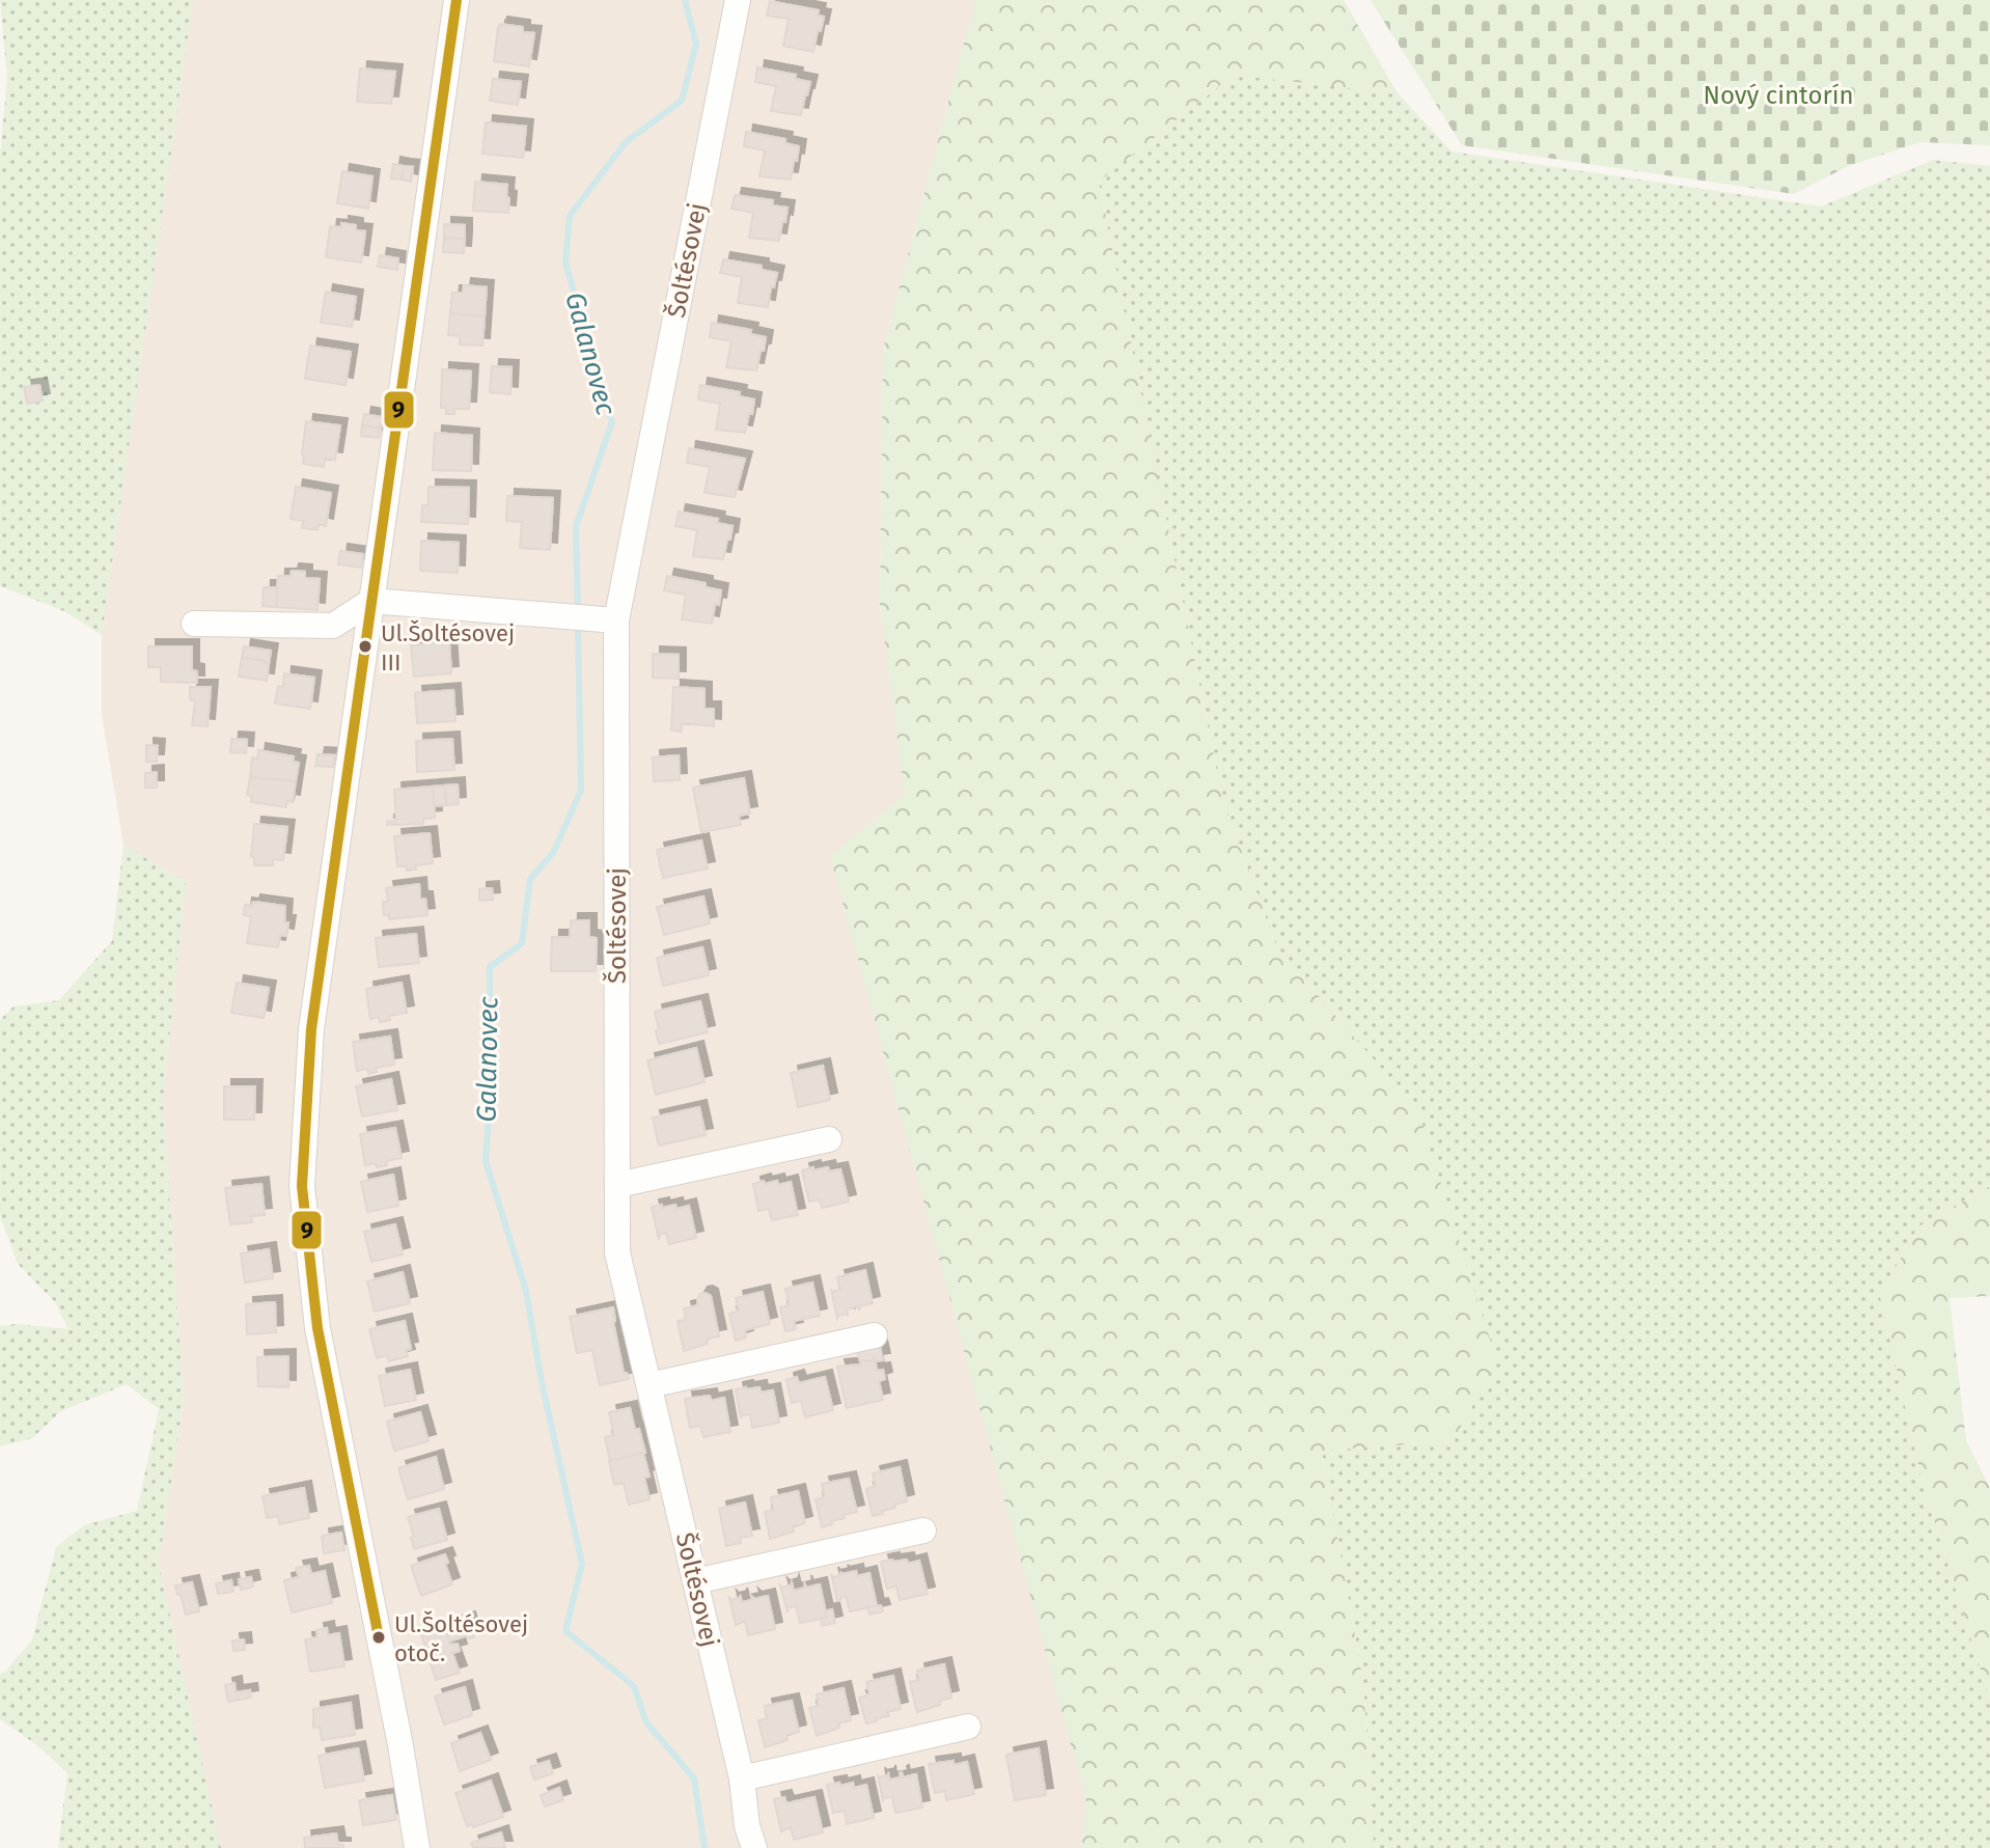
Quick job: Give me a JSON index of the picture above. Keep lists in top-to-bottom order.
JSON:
{
  "streets": {
    "street": ["Šoltésovej"]
  },
  "water": ["Galanovec"],
  "parks": ["Nový cintorín"],
  "places": ["Ul.Šoltésovej III", "Ul.Šoltésovej otoč."],
  "lines": ["transit line 9"]
}
